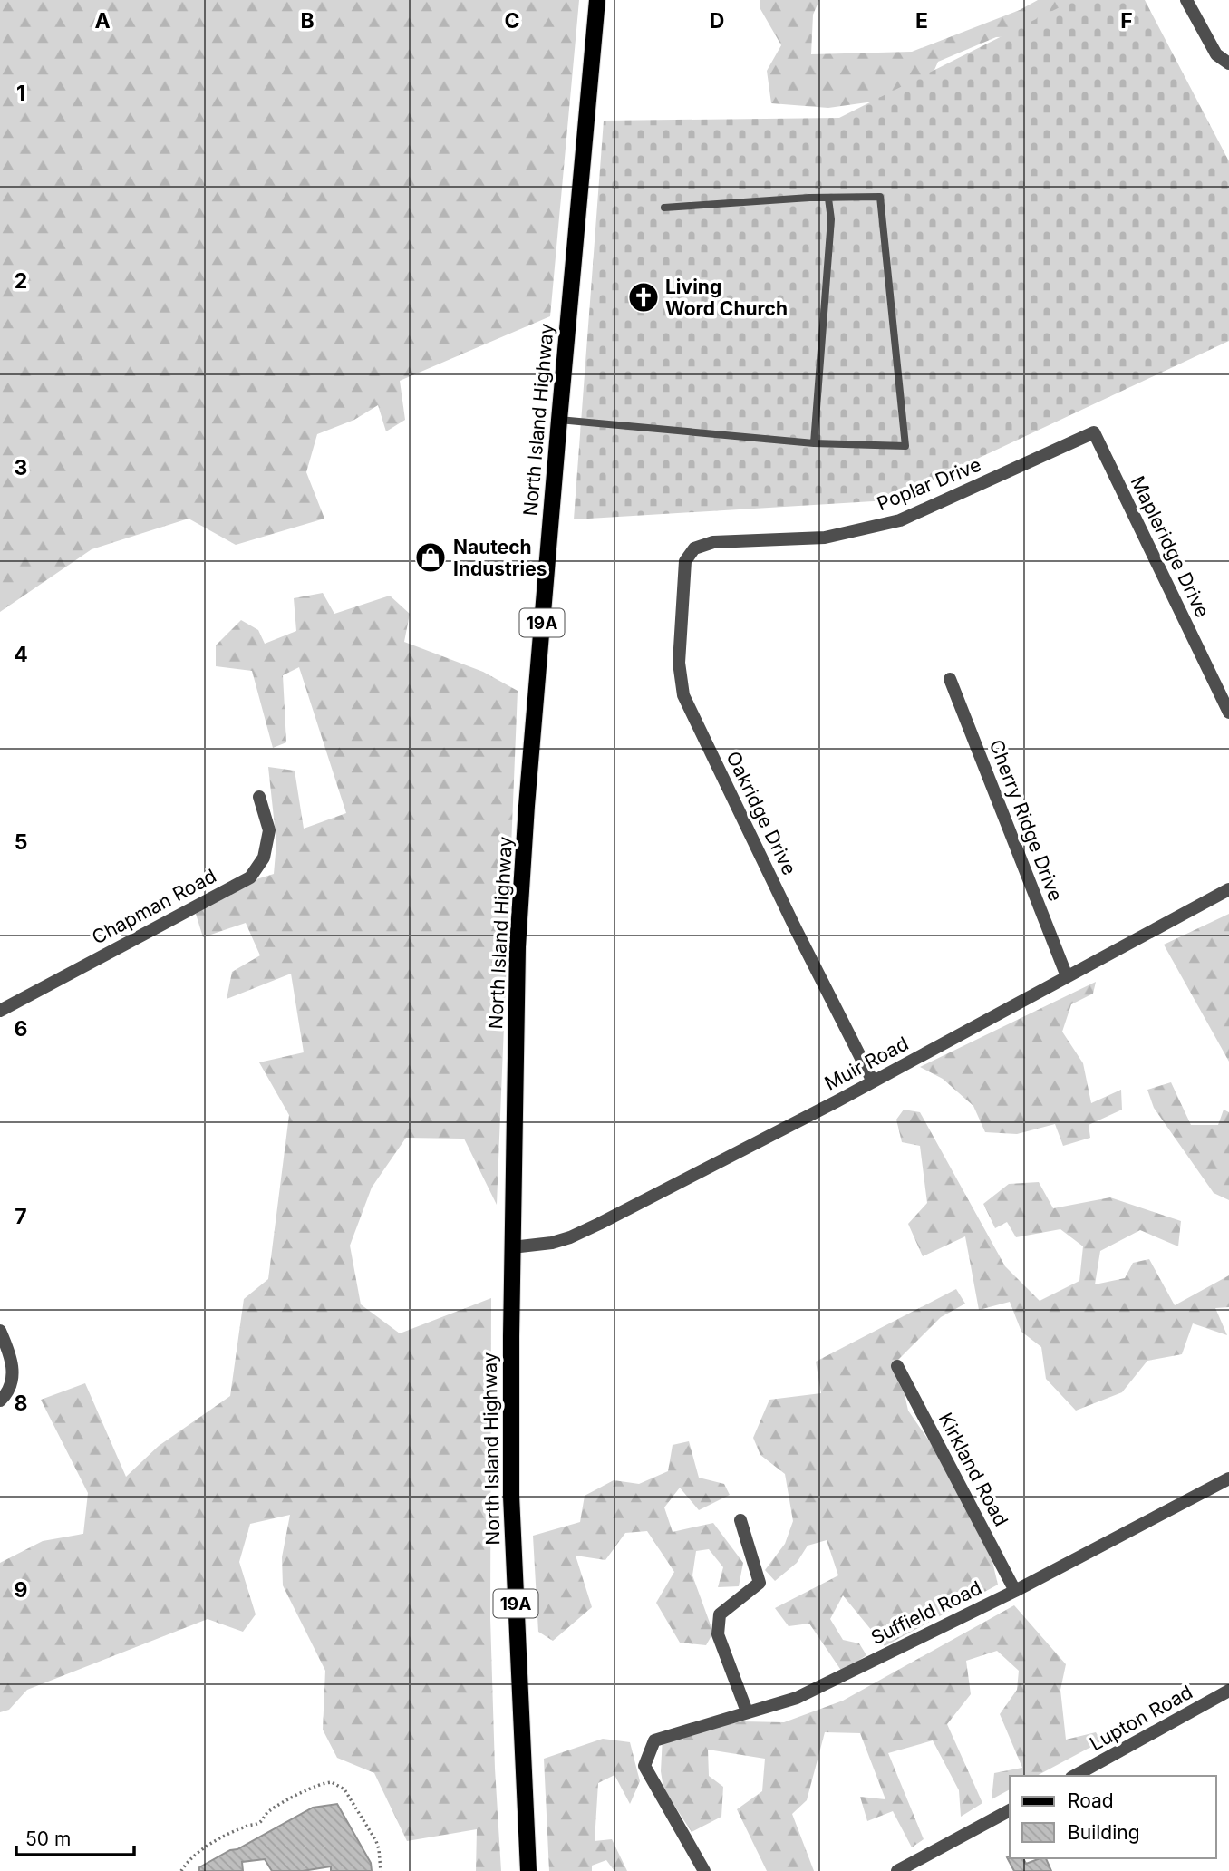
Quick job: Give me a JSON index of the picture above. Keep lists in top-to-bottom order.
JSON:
{
  "streets": {
    "main road": ["North Island Highway", "19A"],
    "street": [
      "Poplar Drive",
      "Mapleridge Drive",
      "Oakridge Drive",
      "Cherry Ridge Drive",
      "Chapman Road",
      "Muir Road",
      "Kirkland Road",
      "Suffield Road",
      "Lupton Road"
    ]
  },
  "crossings": [
    ["North Island Highway", "Muir Road"],
    ["Poplar Drive", "Mapleridge Drive"],
    ["Poplar Drive", "Oakridge Drive"],
    ["Oakridge Drive", "Muir Road"],
    ["Cherry Ridge Drive", "Muir Road"],
    ["Kirkland Road", "Suffield Road"]
  ],
  "places": {
    "church": ["Living Word Church"],
    "shop": ["Nautech Industries"]
  },
  "legend": ["Road", "Building"],
  "scale_bar": "50 m",
  "grid": {
    "columns": [
      "A",
      "B",
      "C",
      "D",
      "E",
      "F"
    ],
    "rows": [
      "1",
      "2",
      "3",
      "4",
      "5",
      "6",
      "7",
      "8",
      "9"
    ]
  }
}
